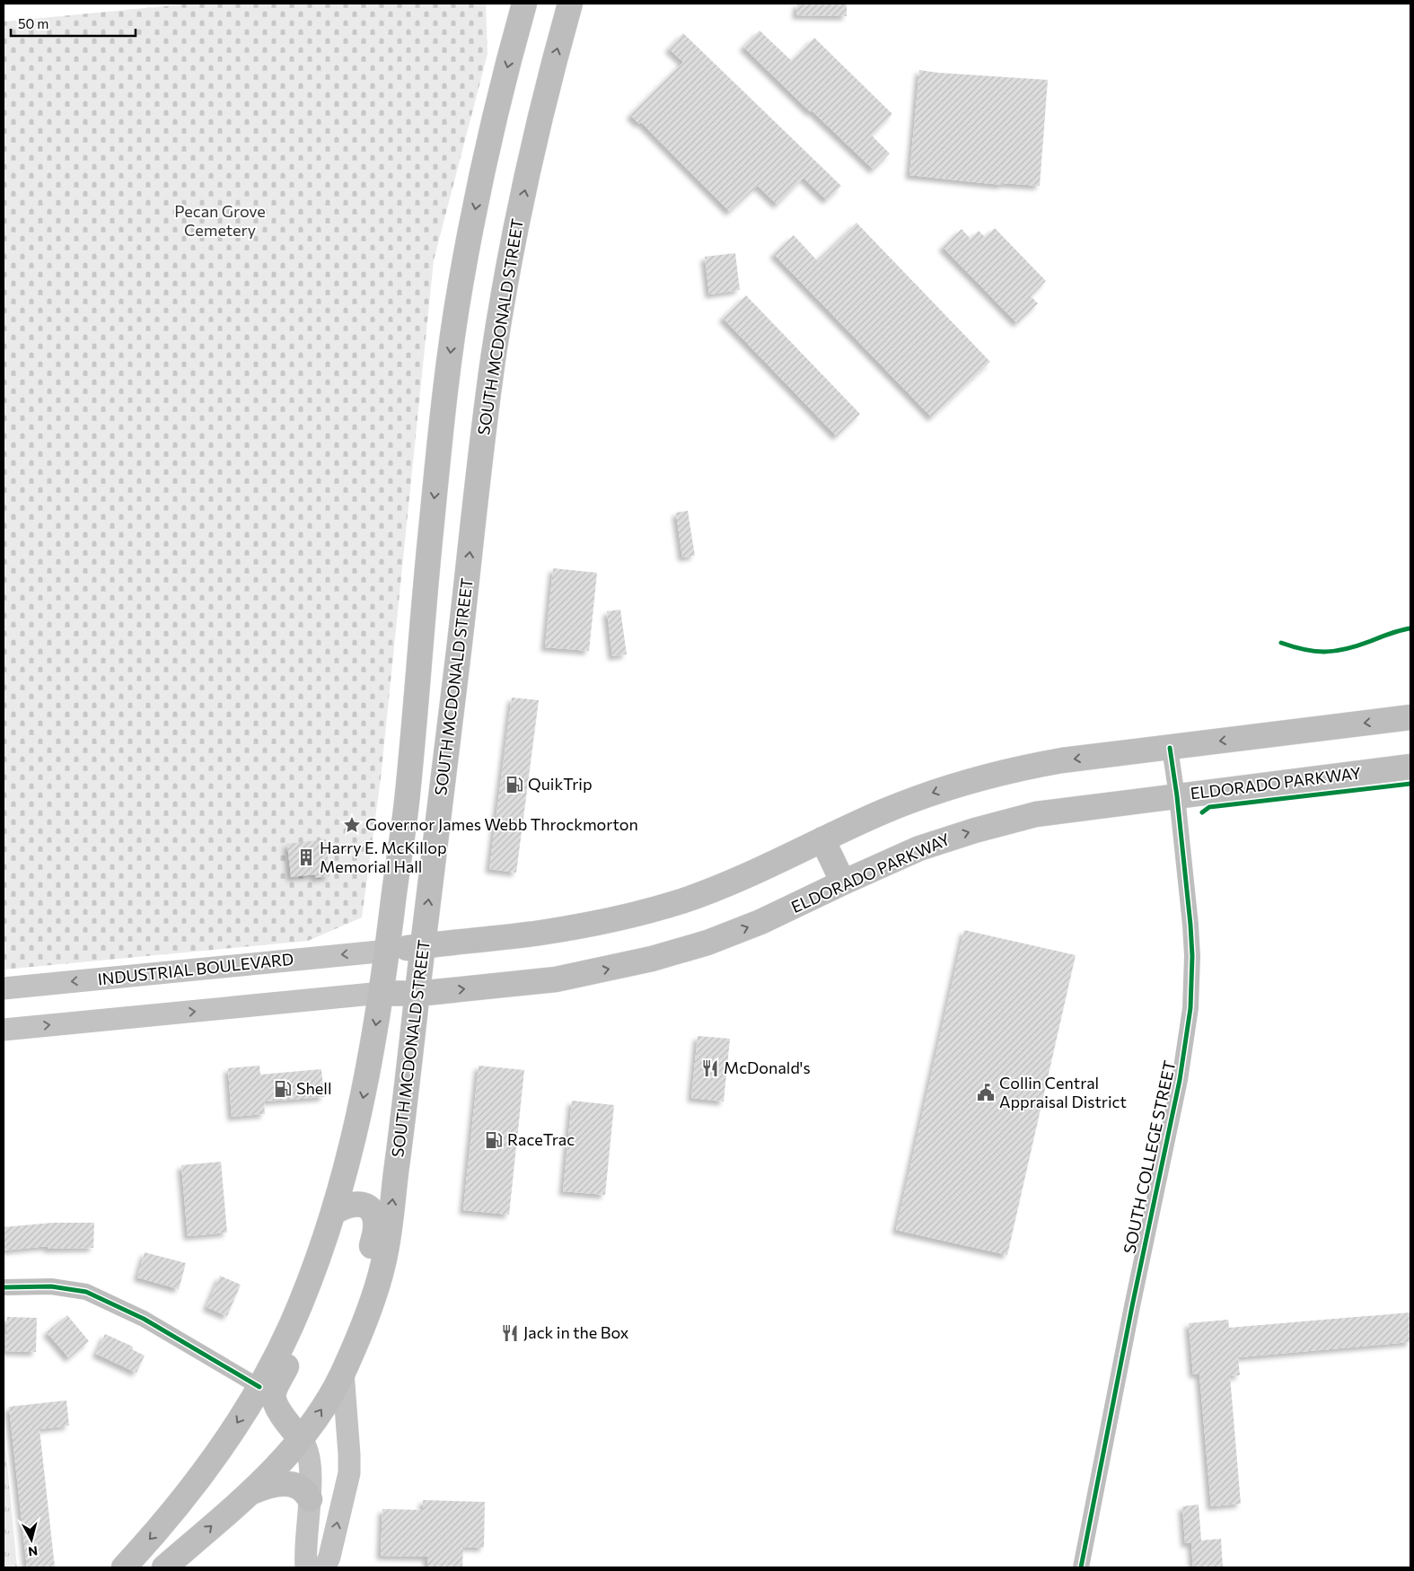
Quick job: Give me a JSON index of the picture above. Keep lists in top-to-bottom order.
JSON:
{
  "streets": {
    "main road": ["SOUTH MCDONALD STREET", "ELDORADO PARKWAY", "INDUSTRIAL BOULEVARD"],
    "street": ["SOUTH COLLEGE STREET"]
  },
  "crossings": [
    ["SOUTH MCDONALD STREET", "ELDORADO PARKWAY"],
    ["ELDORADO PARKWAY", "SOUTH COLLEGE STREET"]
  ],
  "parks": ["Pecan Grove Cemetery"],
  "places": {
    "fuel station": ["QuikTrip", "Shell", "RaceTrac"],
    "place": ["Governor James Webb Throckmorton"],
    "building": ["Harry E. McKillop Memorial Hall"],
    "restaurant": ["McDonald's", "Jack in the Box"],
    "public building": ["Collin Central Appraisal District"]
  },
  "scale_bar": "50 m",
  "north": "bottom"
}
